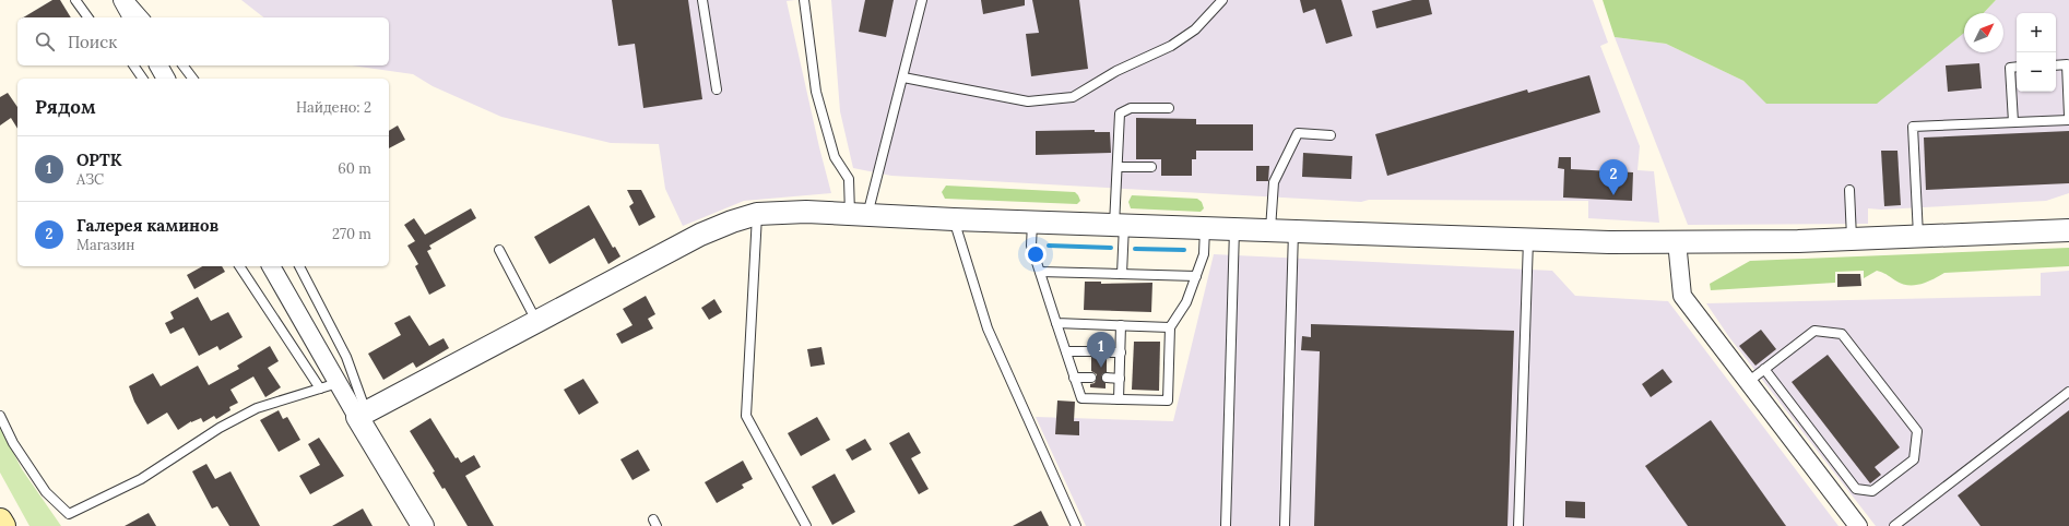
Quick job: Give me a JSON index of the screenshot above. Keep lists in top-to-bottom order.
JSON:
{
  "north": "top right",
  "page": {
    "map_buttons": ["+", "−"],
    "search": "Поиск",
    "heading": ["Рядом", "Найдено: 2"],
    "list": [
      {
        "mark": "1",
        "name": "ОРТК",
        "note": "АЗС",
        "value": "60 m"
      },
      {
        "mark": "2",
        "name": "Галерея каминов",
        "note": "Магазин",
        "value": "270 m"
      }
    ],
    "pins": ["2", "1"]
  }
}
